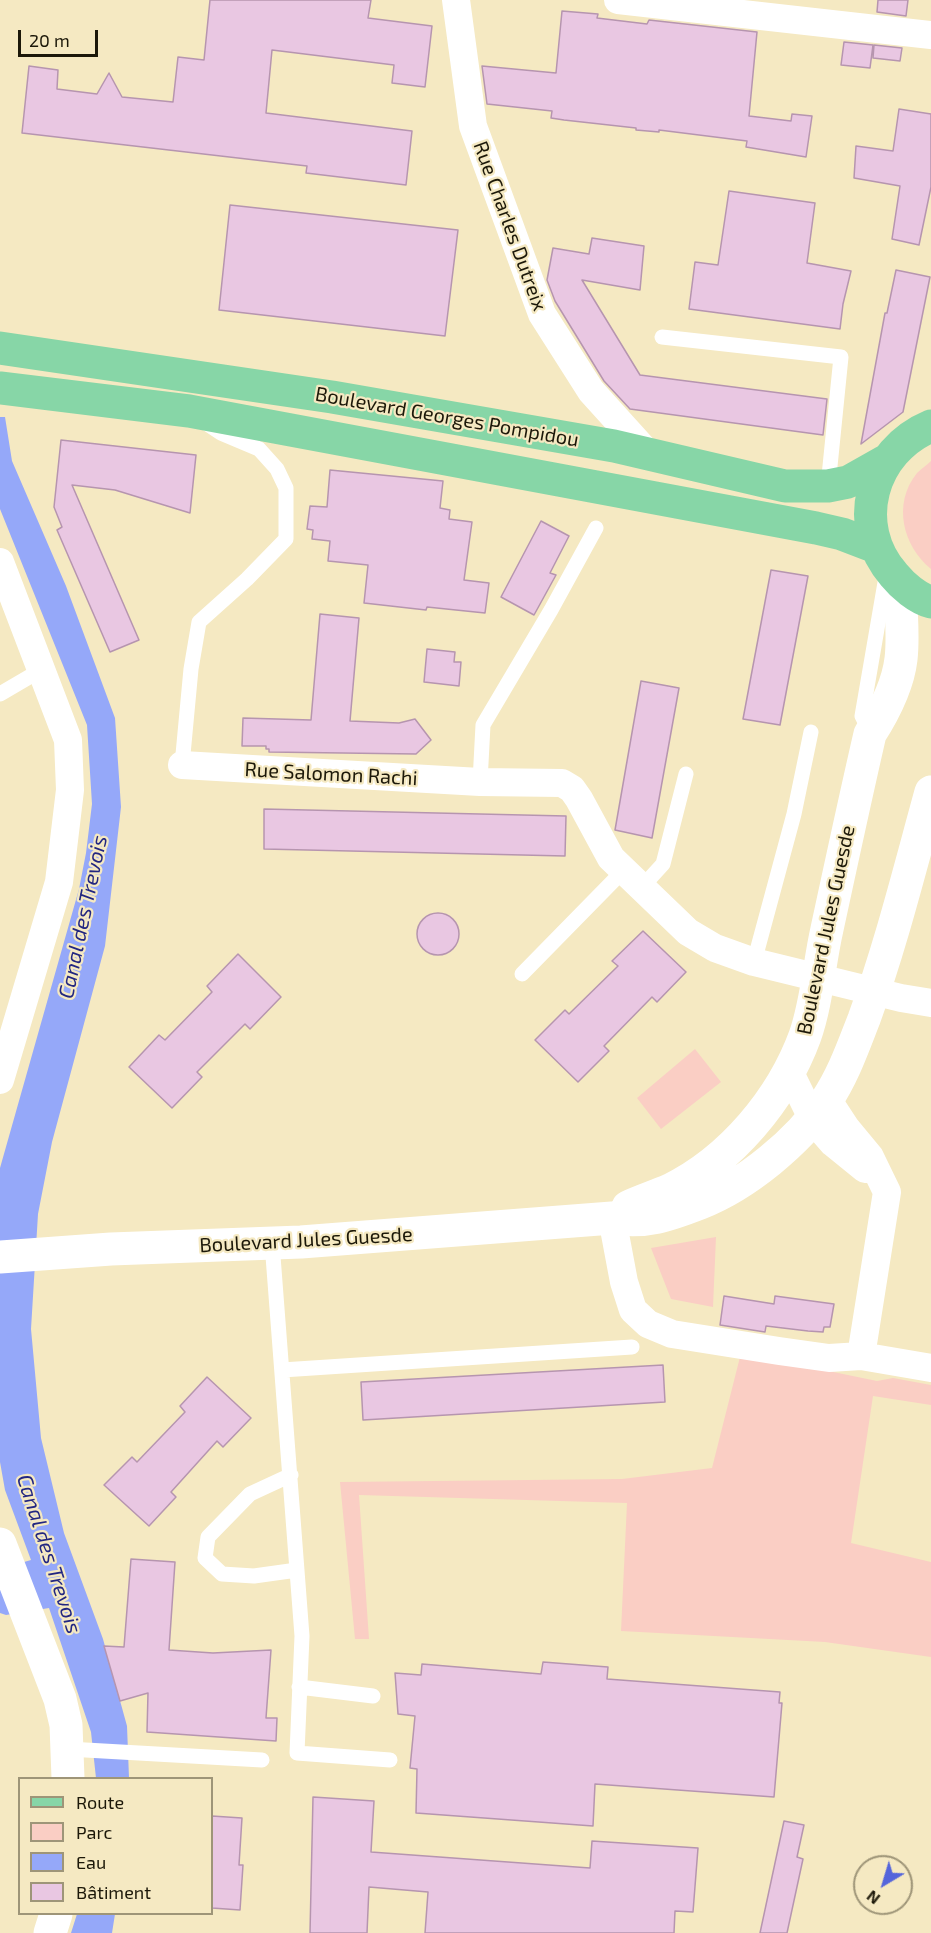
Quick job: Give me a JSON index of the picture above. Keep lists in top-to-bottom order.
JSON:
{
  "streets": {
    "main road": ["Boulevard Georges Pompidou", "Boulevard Jules Guesde"],
    "street": ["Rue Charles Dutreix", "Rue Salomon Rachi"]
  },
  "crossings": [
    ["Rue Charles Dutreix", "Boulevard Georges Pompidou"],
    ["Boulevard Georges Pompidou", "Boulevard Jules Guesde"],
    ["Rue Salomon Rachi", "Boulevard Jules Guesde"]
  ],
  "water": ["Canal des Trevois"],
  "legend": [
    "Route",
    "Parc",
    "Eau",
    "Bâtiment"
  ],
  "scale_bar": "20 m",
  "north": "bottom left"
}
